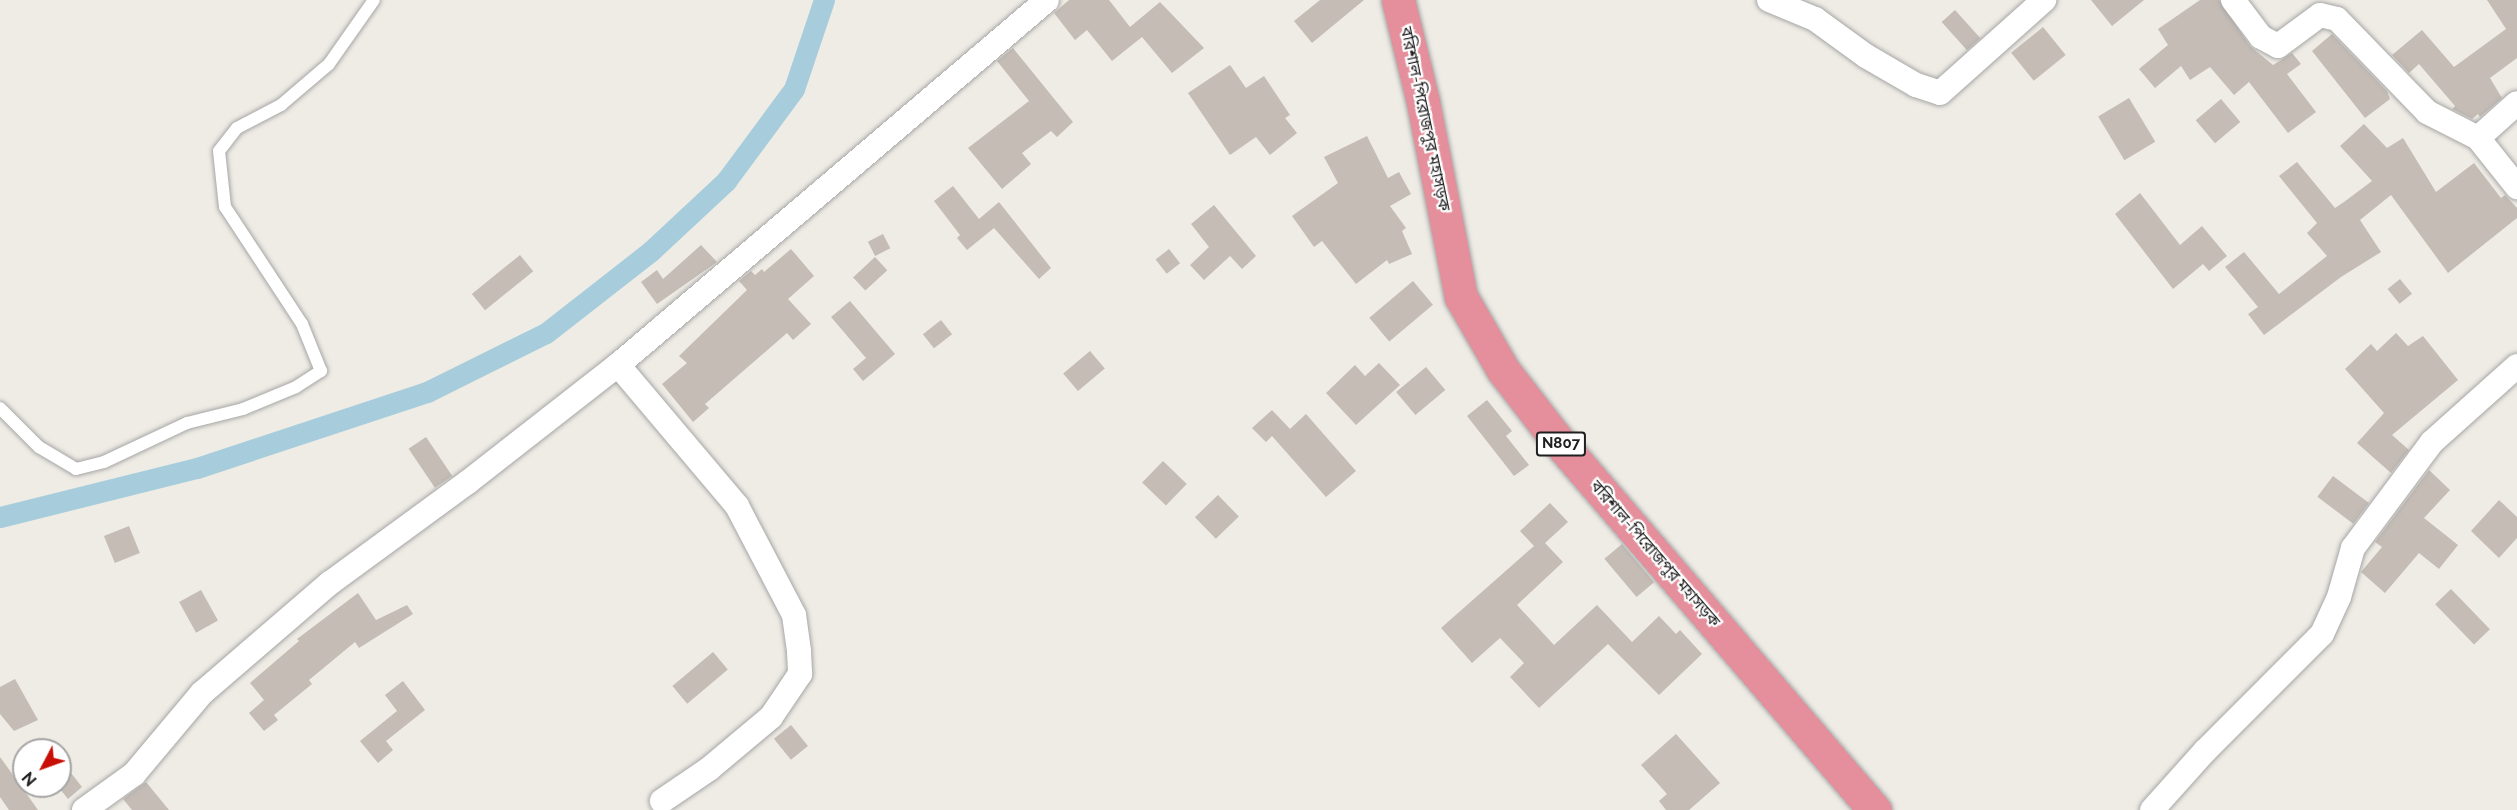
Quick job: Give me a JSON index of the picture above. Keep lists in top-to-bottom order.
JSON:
{
  "streets": {
    "highway": ["বরিশাল-পিরোজপুর মহাসড়ক", "N807"]
  },
  "north": "bottom left"
}
